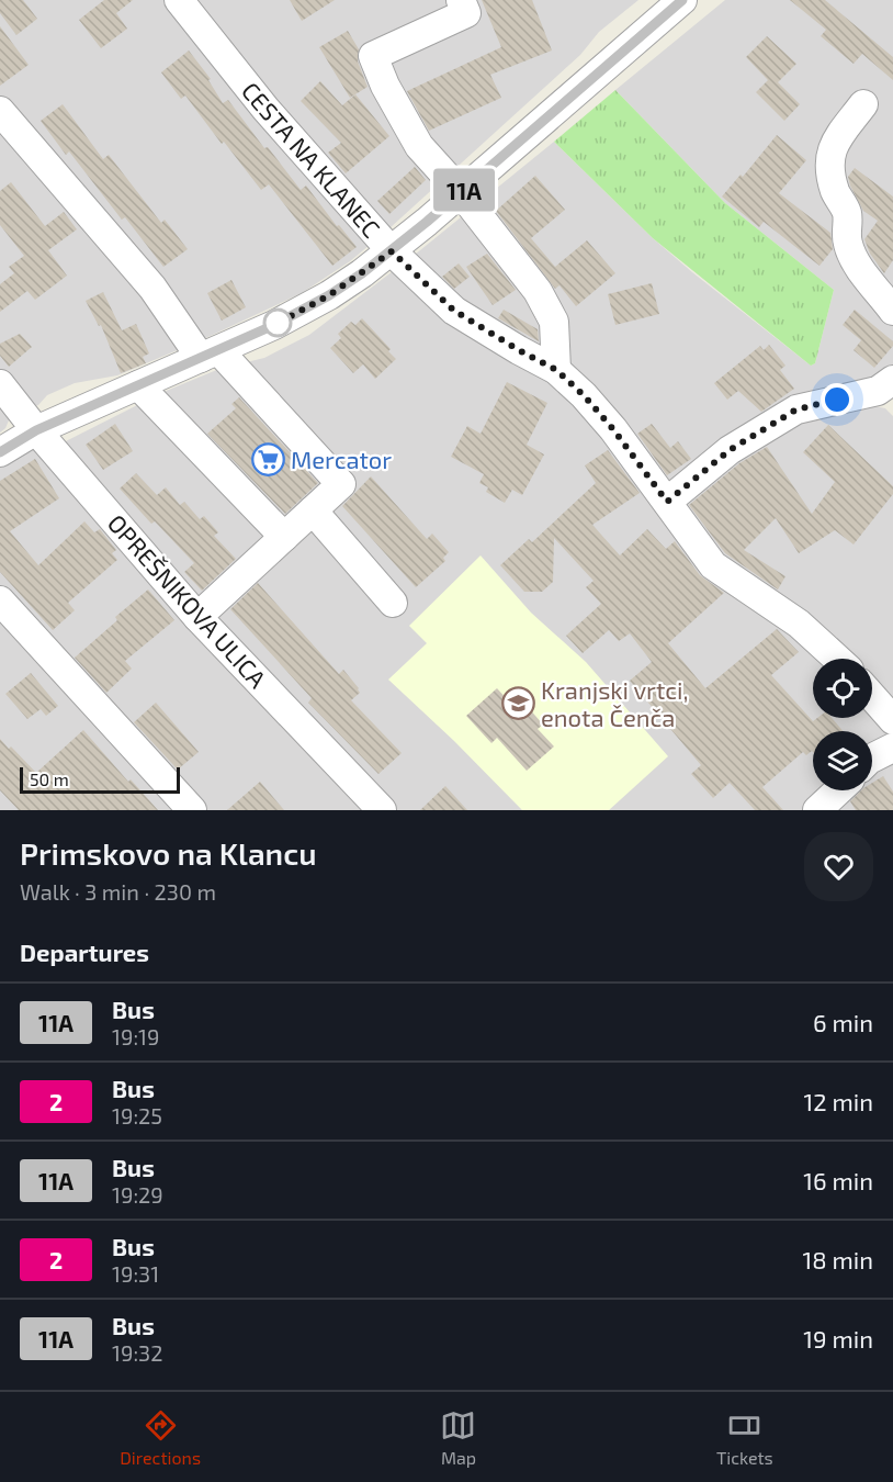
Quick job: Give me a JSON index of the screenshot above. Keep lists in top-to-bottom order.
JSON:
{
  "streets": {
    "street": ["CESTA NA KLANEC", "OPREŠNIKOVA ULICA"]
  },
  "places": {
    "supermarket": ["Mercator"],
    "school or university": ["Kranjski vrtci, enota Čenča"]
  },
  "lines": ["bus line 11A"],
  "scale_bar": "50 m",
  "page": {
    "on_map": "11A",
    "scale": "50 m",
    "heading": [
      ["Primskovo na Klancu", "Walk · 3 min · 230 m"],
      "Departures"
    ],
    "list": [
      {
        "mark": "11A",
        "name": "Bus",
        "note": "19:19",
        "value": "6 min"
      },
      {
        "mark": "2",
        "name": "Bus",
        "note": "19:25",
        "value": "12 min"
      },
      {
        "mark": "11A",
        "name": "Bus",
        "note": "19:29",
        "value": "16 min"
      },
      {
        "mark": "2",
        "name": "Bus",
        "note": "19:31",
        "value": "18 min"
      },
      {
        "mark": "11A",
        "name": "Bus",
        "note": "19:32",
        "value": "19 min"
      }
    ],
    "tabs": ["Directions", "Map", "Tickets"]
  }
}
